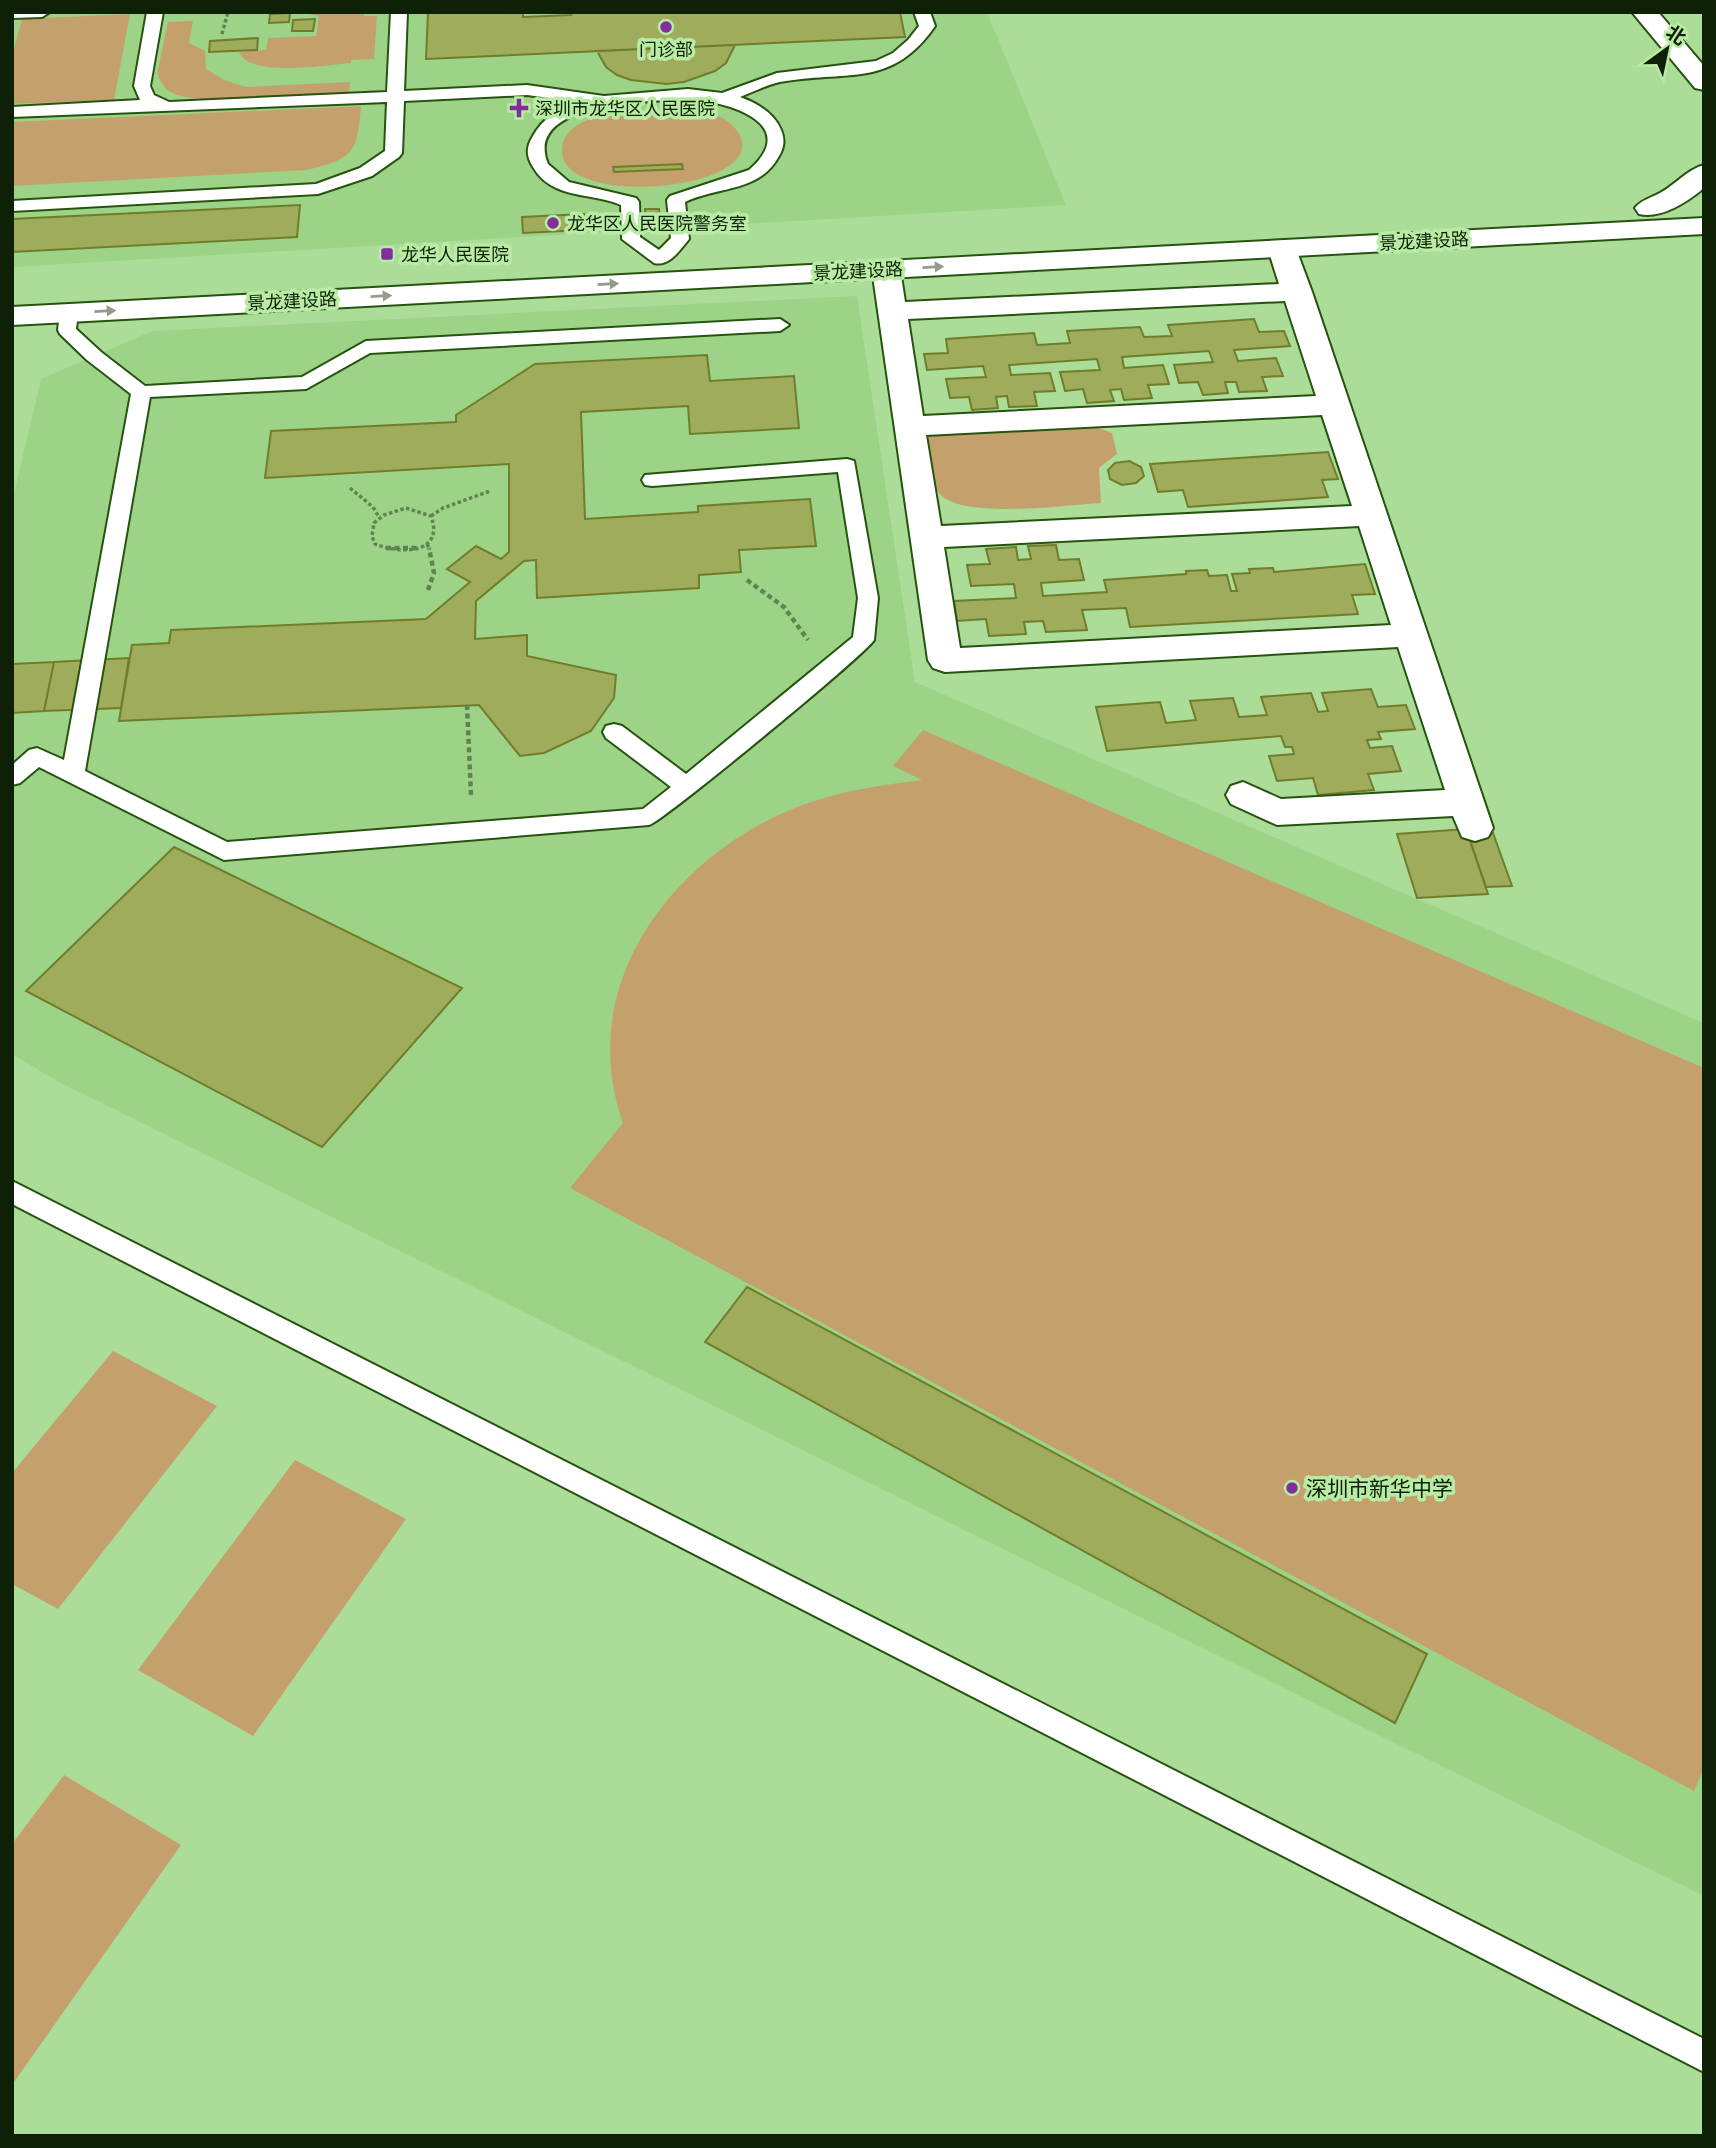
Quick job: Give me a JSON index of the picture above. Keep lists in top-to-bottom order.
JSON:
{
  "streets": {
    "main road": ["景龙建设路"]
  },
  "places": {
    "other": ["门诊部", "龙华区人民医院警务室", "深圳市新华中学"],
    "health": ["深圳市龙华区人民医院"],
    "transit": ["龙华人民医院"]
  },
  "north": "top right"
}
